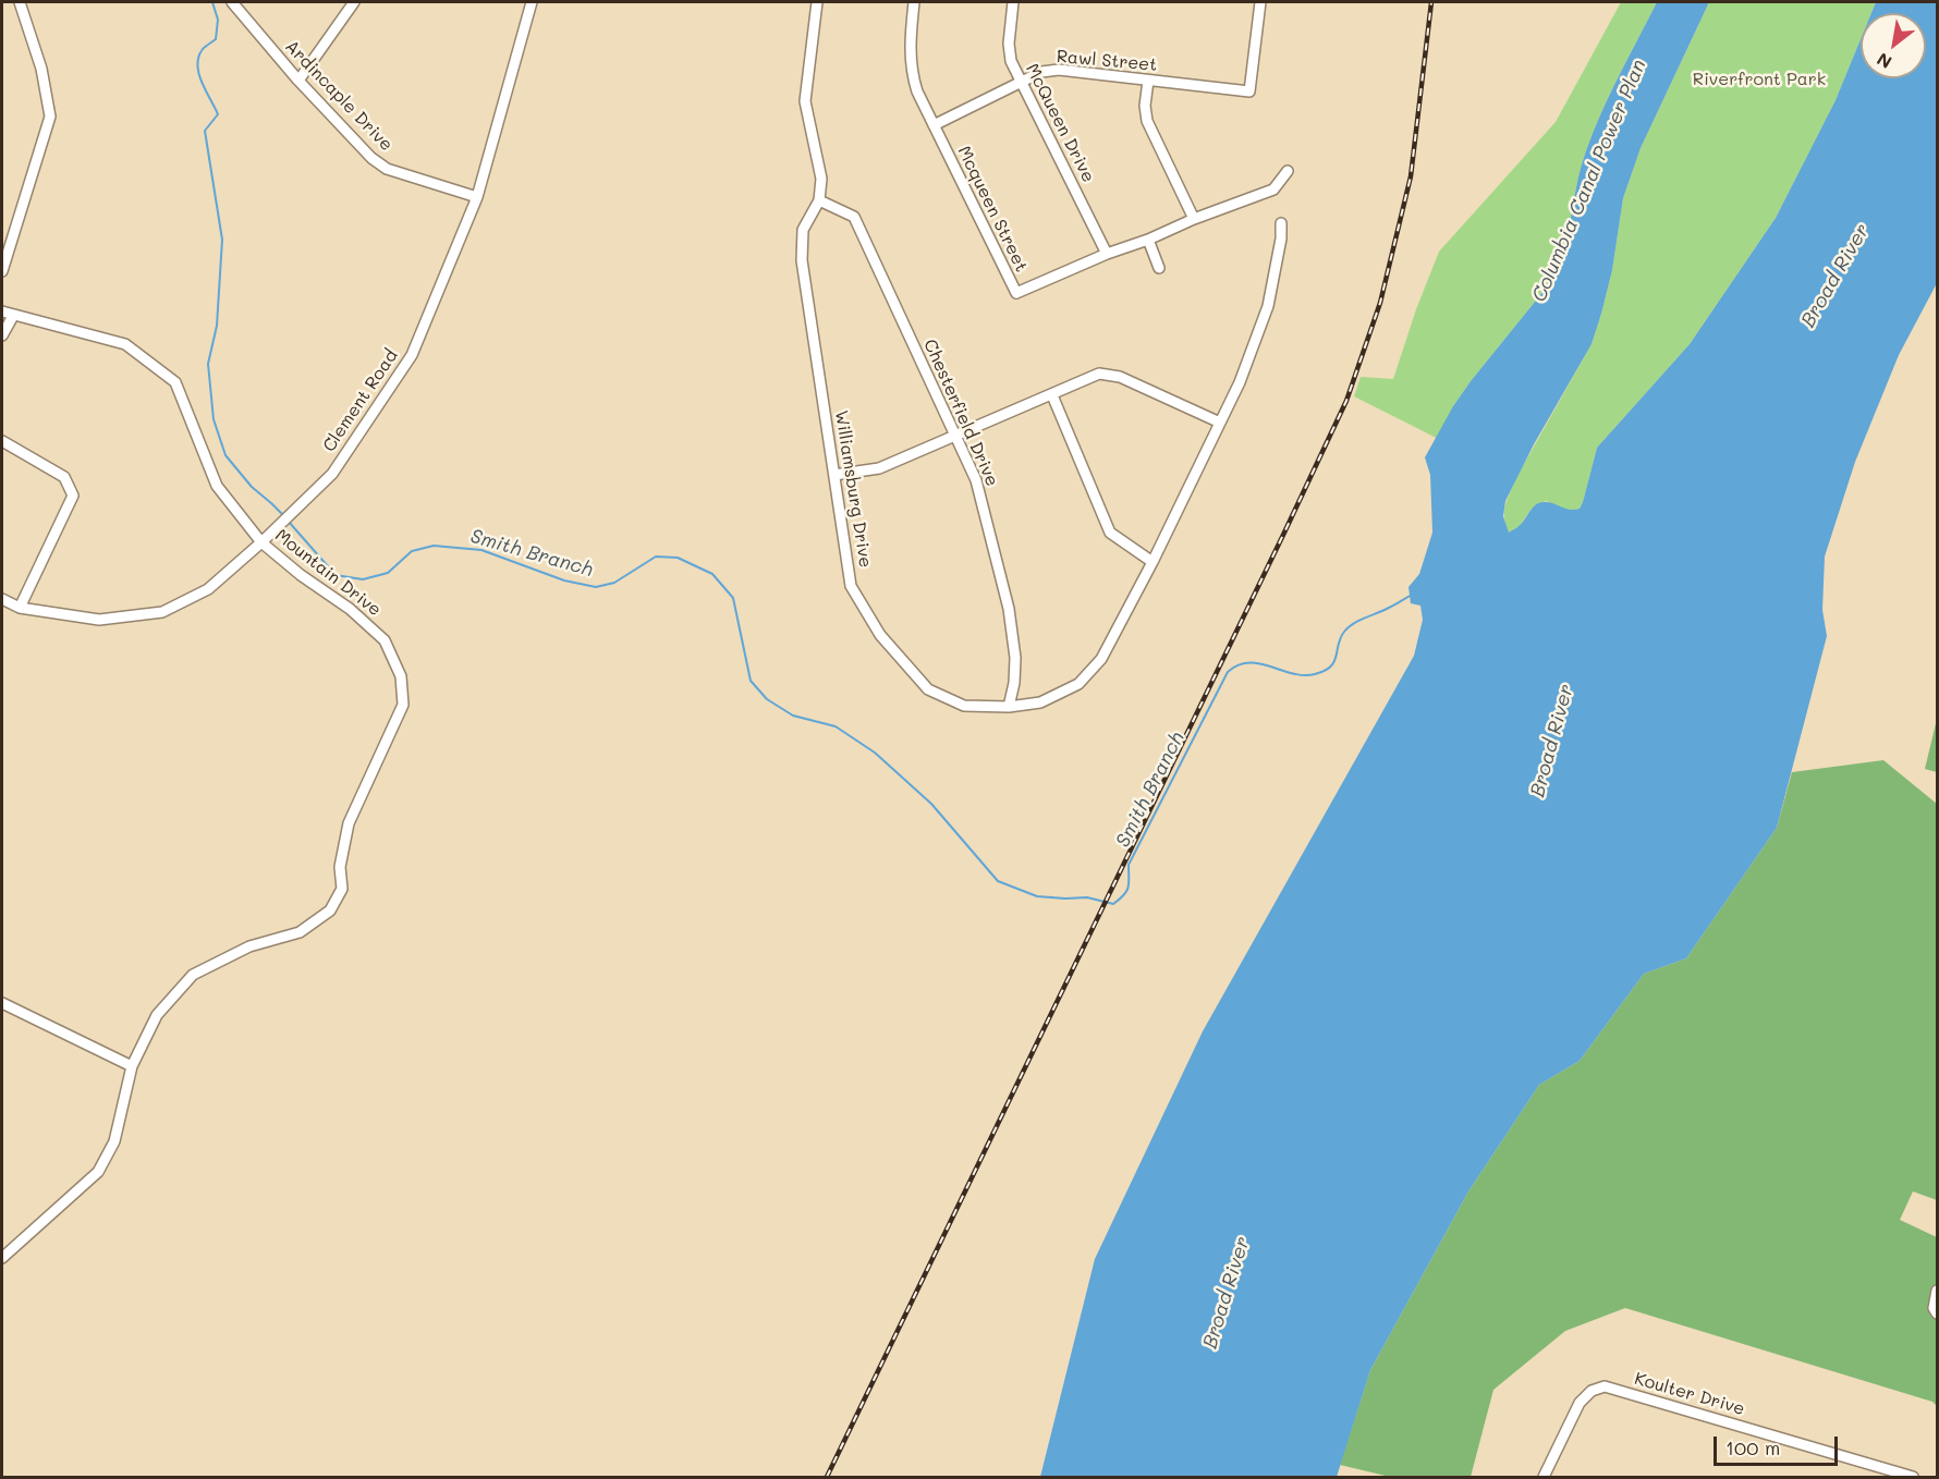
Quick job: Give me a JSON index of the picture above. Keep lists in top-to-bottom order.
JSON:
{
  "streets": {
    "street": [
      "Rawl Street",
      "Ardincaple Drive",
      "McQueen Drive",
      "Mcqueen Street",
      "Clement Road",
      "Chesterfield Drive",
      "Williamsburg Drive",
      "Mountain Drive",
      "Koulter Drive"
    ]
  },
  "crossings": [
    ["Rawl Street", "McQueen Drive"],
    ["Rawl Street", "Mcqueen Street"],
    ["Ardincaple Drive", "Clement Road"],
    ["McQueen Drive", "Mcqueen Street"],
    ["Clement Road", "Mountain Drive"],
    ["Chesterfield Drive", "Williamsburg Drive"]
  ],
  "water": ["Columbia Canal Power Plan", "Broad River", "Smith Branch"],
  "parks": ["Riverfront Park"],
  "scale_bar": "100 m",
  "north": "bottom left"
}
